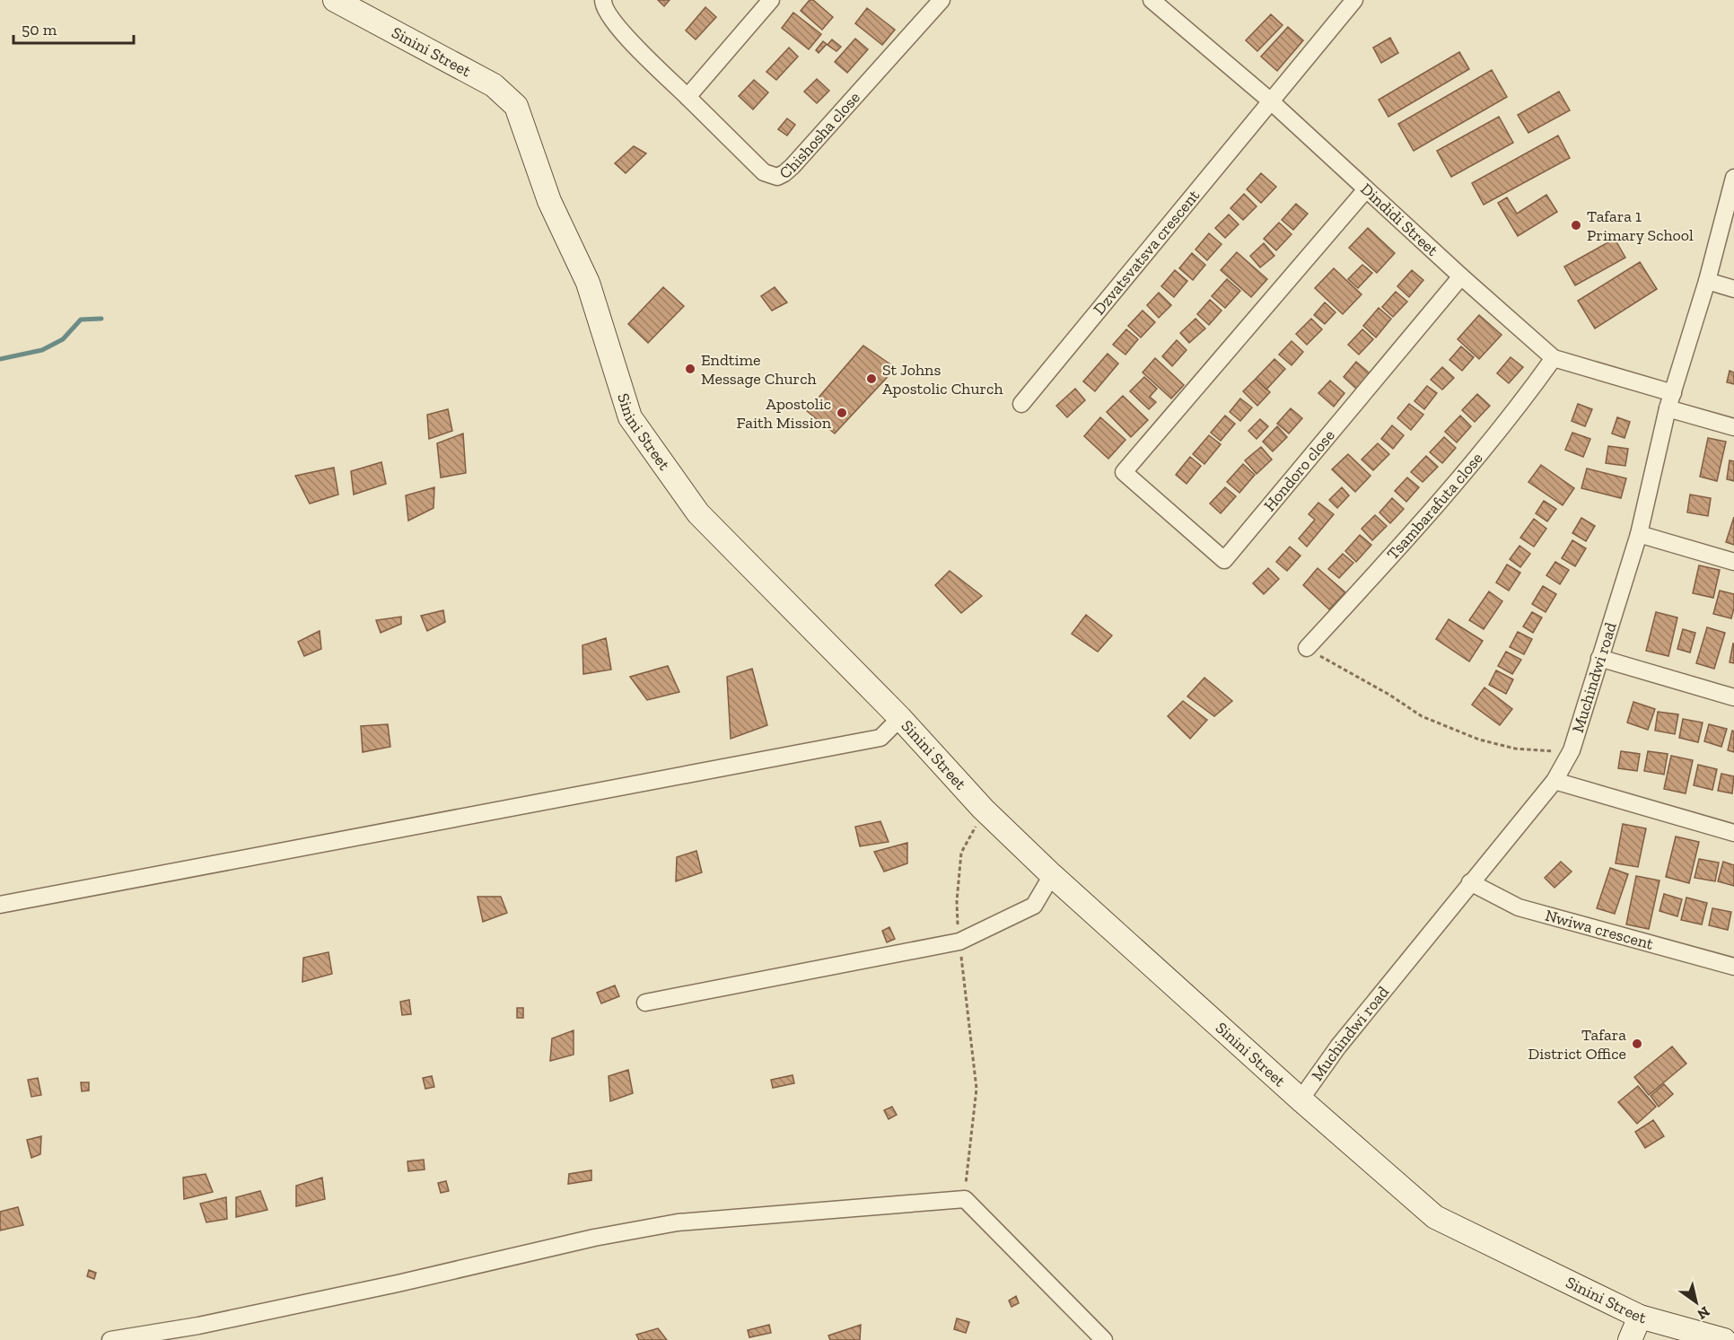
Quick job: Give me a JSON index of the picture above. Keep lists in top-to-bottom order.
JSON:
{
  "streets": {
    "street": [
      "Sinini Street",
      "Chishosha close",
      "Dindidi Street",
      "Dzvatsvatsva crescent",
      "Hondoro close",
      "Tsambarafuta close",
      "Muchindwi road",
      "Nwiwa crescent"
    ]
  },
  "crossings": [
    ["Sinini Street", "Muchindwi road"],
    ["Dindidi Street", "Dzvatsvatsva crescent"],
    ["Dindidi Street", "Hondoro close"],
    ["Dindidi Street", "Tsambarafuta close"],
    ["Dindidi Street", "Muchindwi road"],
    ["Muchindwi road", "Nwiwa crescent"]
  ],
  "places": [
    "Tafara 1 Primary School",
    "Endtime Message Church",
    "St Johns Apostolic Church",
    "Apostolic Faith Mission",
    "Tafara District Office"
  ],
  "scale_bar": "50 m",
  "north": "bottom right"
}
